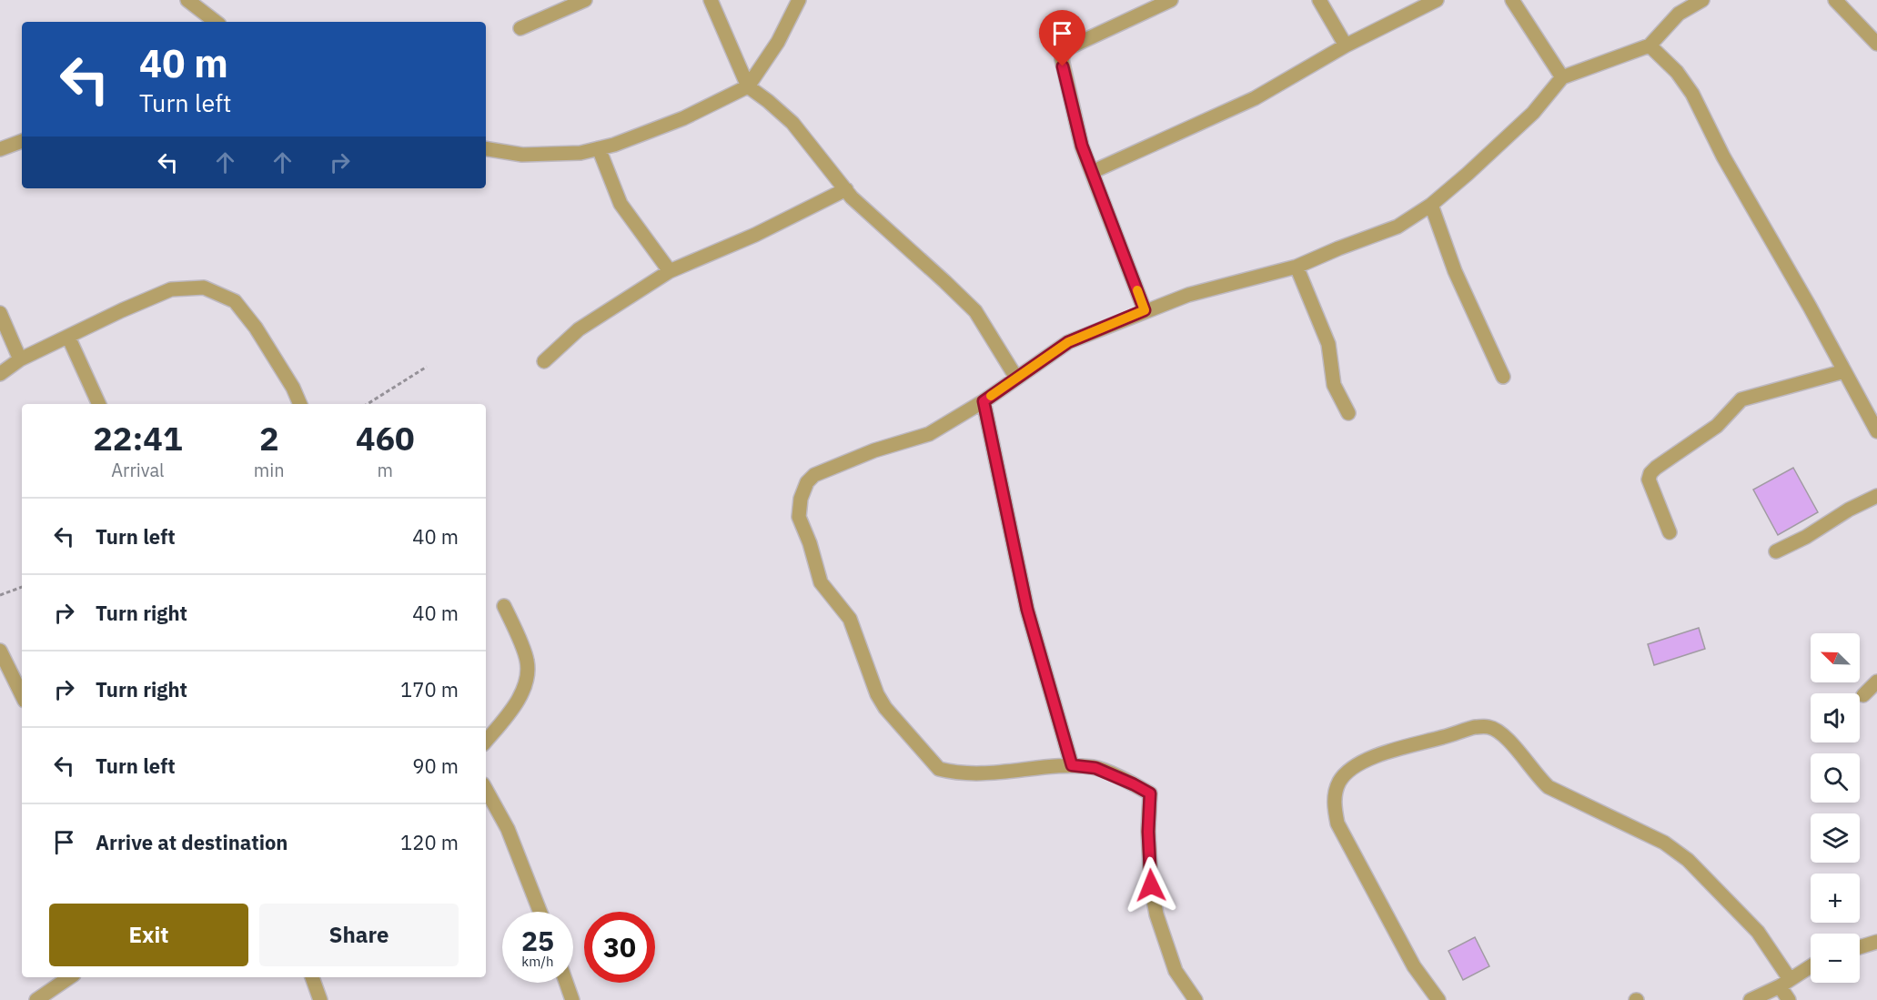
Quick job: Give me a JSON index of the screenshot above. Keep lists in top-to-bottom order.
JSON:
{
  "north": "top left",
  "page": {
    "turn": ["40 m", "Turn left"],
    "eta": [
      "22:41",
      "Arrival",
      "2",
      "min",
      "460",
      "m"
    ],
    "list": [
      {
        "name": "Turn left",
        "value": "40 m"
      },
      {
        "name": "Turn right",
        "value": "40 m"
      },
      {
        "name": "Turn right",
        "value": "170 m"
      },
      {
        "name": "Turn left",
        "value": "90 m"
      },
      {
        "name": "Arrive at destination",
        "value": "120 m"
      }
    ],
    "map_buttons": ["+", "−"],
    "buttons": ["Exit", "Share"],
    "speed": "25 km/h",
    "limit": "30"
  }
}
